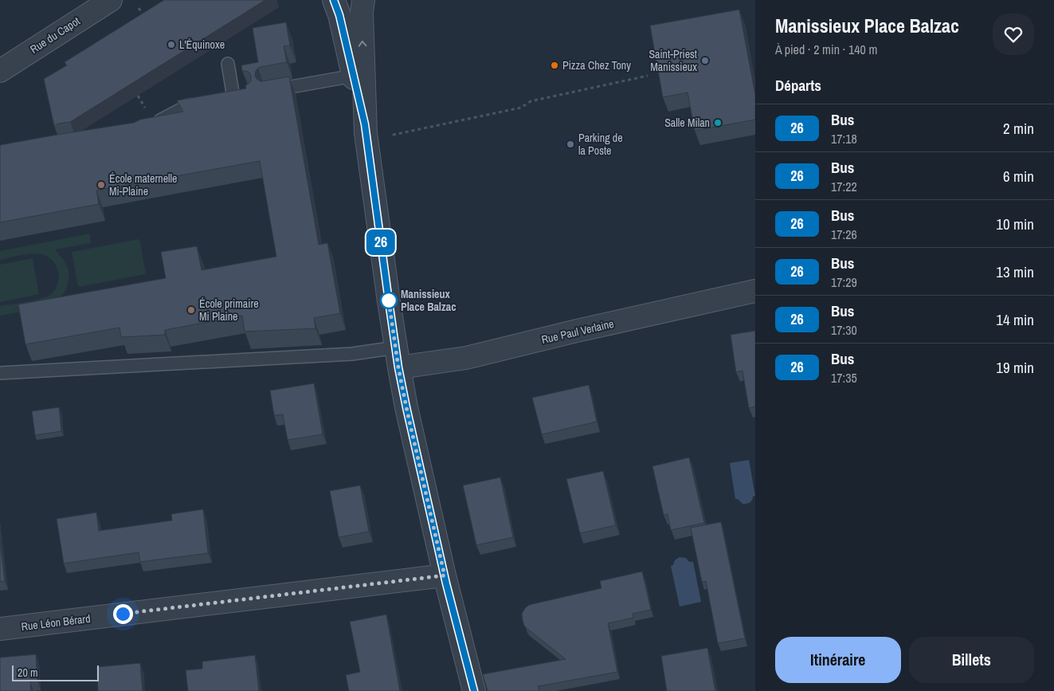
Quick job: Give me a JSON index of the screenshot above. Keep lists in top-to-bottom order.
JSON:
{
  "streets": {
    "street": ["Rue du Capot", "Rue Paul Verlaine", "Rue Léon Bérard"]
  },
  "places": [
    "L'Équinoxe",
    "Saint-Priest Manissieux",
    "Pizza Chez Tony",
    "Salle Milan",
    "Parking de la Poste",
    "École maternelle Mi-Plaine",
    "Manissieux Place Balzac",
    "École primaire Mi Plaine"
  ],
  "lines": ["bus line 26"],
  "scale_bar": "20 m",
  "page": {
    "on_map": "26",
    "heading": [
      ["Manissieux Place Balzac", "À pied · 2 min · 140 m"],
      "Départs"
    ],
    "list": [
      {
        "mark": "26",
        "name": "Bus",
        "note": "17:18",
        "value": "2 min"
      },
      {
        "mark": "26",
        "name": "Bus",
        "note": "17:22",
        "value": "6 min"
      },
      {
        "mark": "26",
        "name": "Bus",
        "note": "17:26",
        "value": "10 min"
      },
      {
        "mark": "26",
        "name": "Bus",
        "note": "17:29",
        "value": "13 min"
      },
      {
        "mark": "26",
        "name": "Bus",
        "note": "17:30",
        "value": "14 min"
      },
      {
        "mark": "26",
        "name": "Bus",
        "note": "17:35",
        "value": "19 min"
      }
    ],
    "buttons": ["Itinéraire", "Billets"],
    "scale": "20 m"
  }
}
